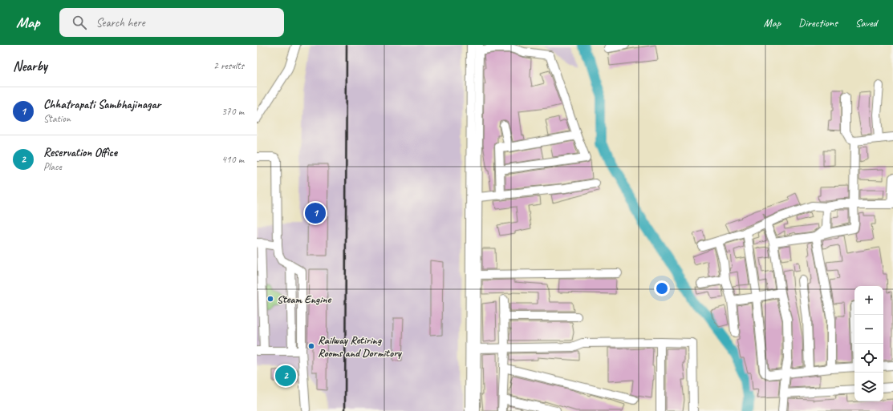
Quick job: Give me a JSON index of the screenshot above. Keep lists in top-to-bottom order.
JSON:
{
  "places": ["Steam Engine", "Railway Retiring Rooms and Dormitory"],
  "page": {
    "header": "Map",
    "search": "Search here",
    "nav": ["Map", "Directions", "Saved"],
    "heading": ["Nearby", "2 results"],
    "list": [
      {
        "mark": "1",
        "name": "Chhatrapati Sambhajinagar",
        "note": "Station",
        "value": "370 m"
      },
      {
        "mark": "2",
        "name": "Reservation Office",
        "note": "Place",
        "value": "410 m"
      }
    ],
    "pins": ["1", "2"],
    "map_buttons": ["+", "−"]
  }
}
